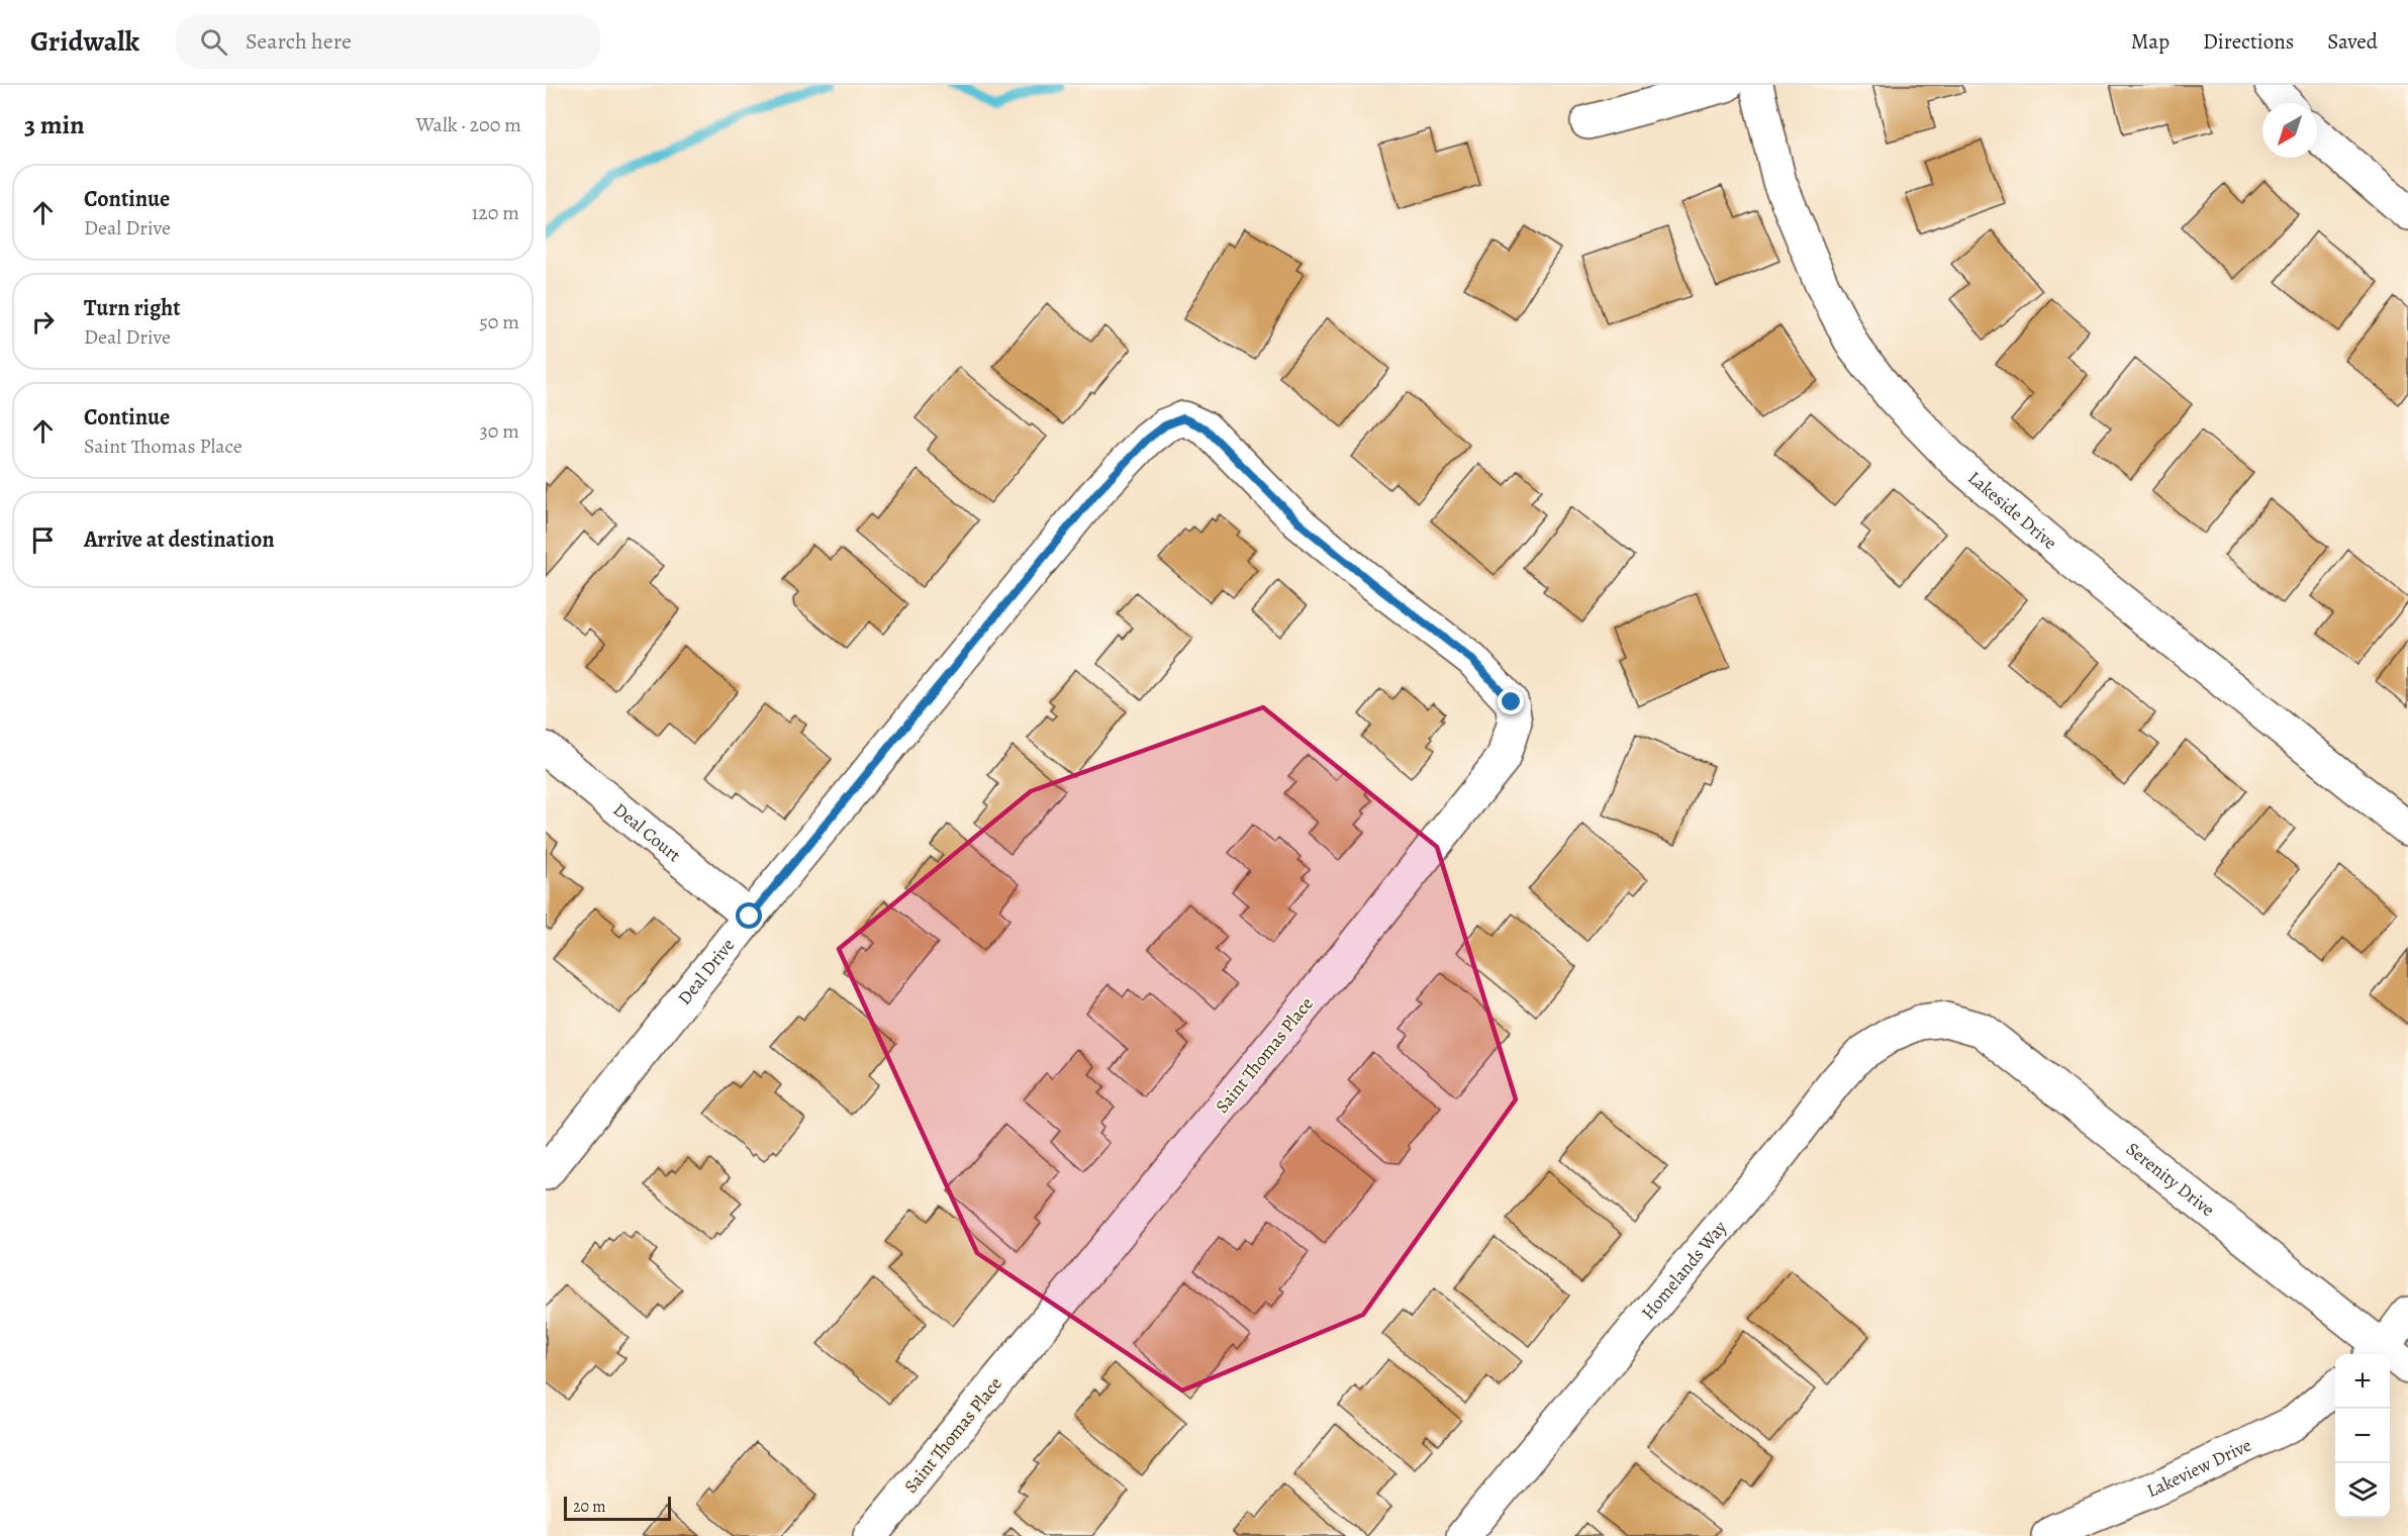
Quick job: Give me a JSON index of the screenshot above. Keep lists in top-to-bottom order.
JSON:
{
  "streets": {
    "street": [
      "Lakeside Drive",
      "Deal Court",
      "Deal Drive",
      "Saint Thomas Place",
      "Serenity Drive",
      "Homelands Way",
      "Lakeview Drive"
    ]
  },
  "crossings": [
    ["Deal Court", "Deal Drive"],
    ["Deal Drive", "Saint Thomas Place"],
    ["Serenity Drive", "Homelands Way"]
  ],
  "scale_bar": "20 m",
  "north": "bottom left",
  "page": {
    "header": "Gridwalk",
    "search": "Search here",
    "nav": ["Map", "Directions", "Saved"],
    "heading": ["3 min", "Walk · 200 m"],
    "list": [
      ["Continue", "Deal Drive", "120 m"],
      ["Turn right", "Deal Drive", "50 m"],
      ["Continue", "Saint Thomas Place", "30 m"],
      "Arrive at destination"
    ],
    "map_buttons": ["+", "−"],
    "scale": "20 m"
  }
}
